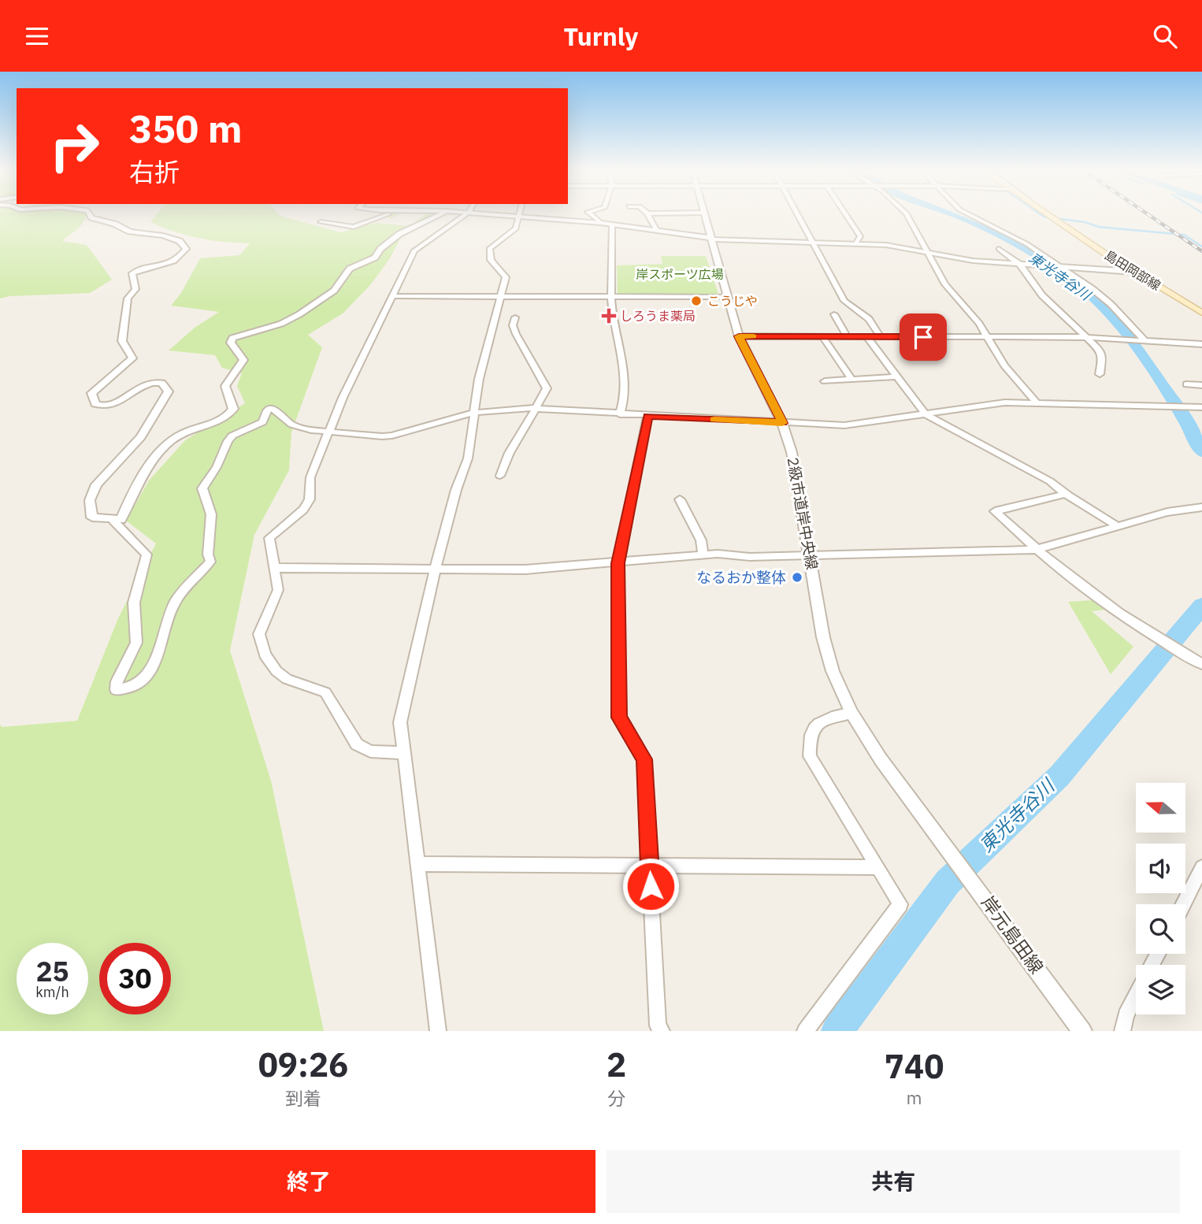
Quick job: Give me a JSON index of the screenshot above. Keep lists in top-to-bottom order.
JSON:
{
  "streets": {
    "main road": ["島田岡部線"],
    "street": ["2級市道岸中央線", "岸元島田線"]
  },
  "crossings": [
    ["2級市道岸中央線", "岸元島田線"]
  ],
  "water": ["東光寺谷川"],
  "parks": ["岸スポーツ広場"],
  "places": {
    "other": ["こうじや", "なるおか整体"],
    "health": ["しろうま薬局"]
  },
  "north": "left",
  "page": {
    "header": "Turnly",
    "turn": ["350 m", "右折"],
    "speed": "25 km/h",
    "limit": "30",
    "eta": [
      "09:26",
      "到着",
      "2",
      "分",
      "740",
      "m"
    ],
    "buttons": ["終了", "共有"]
  }
}
